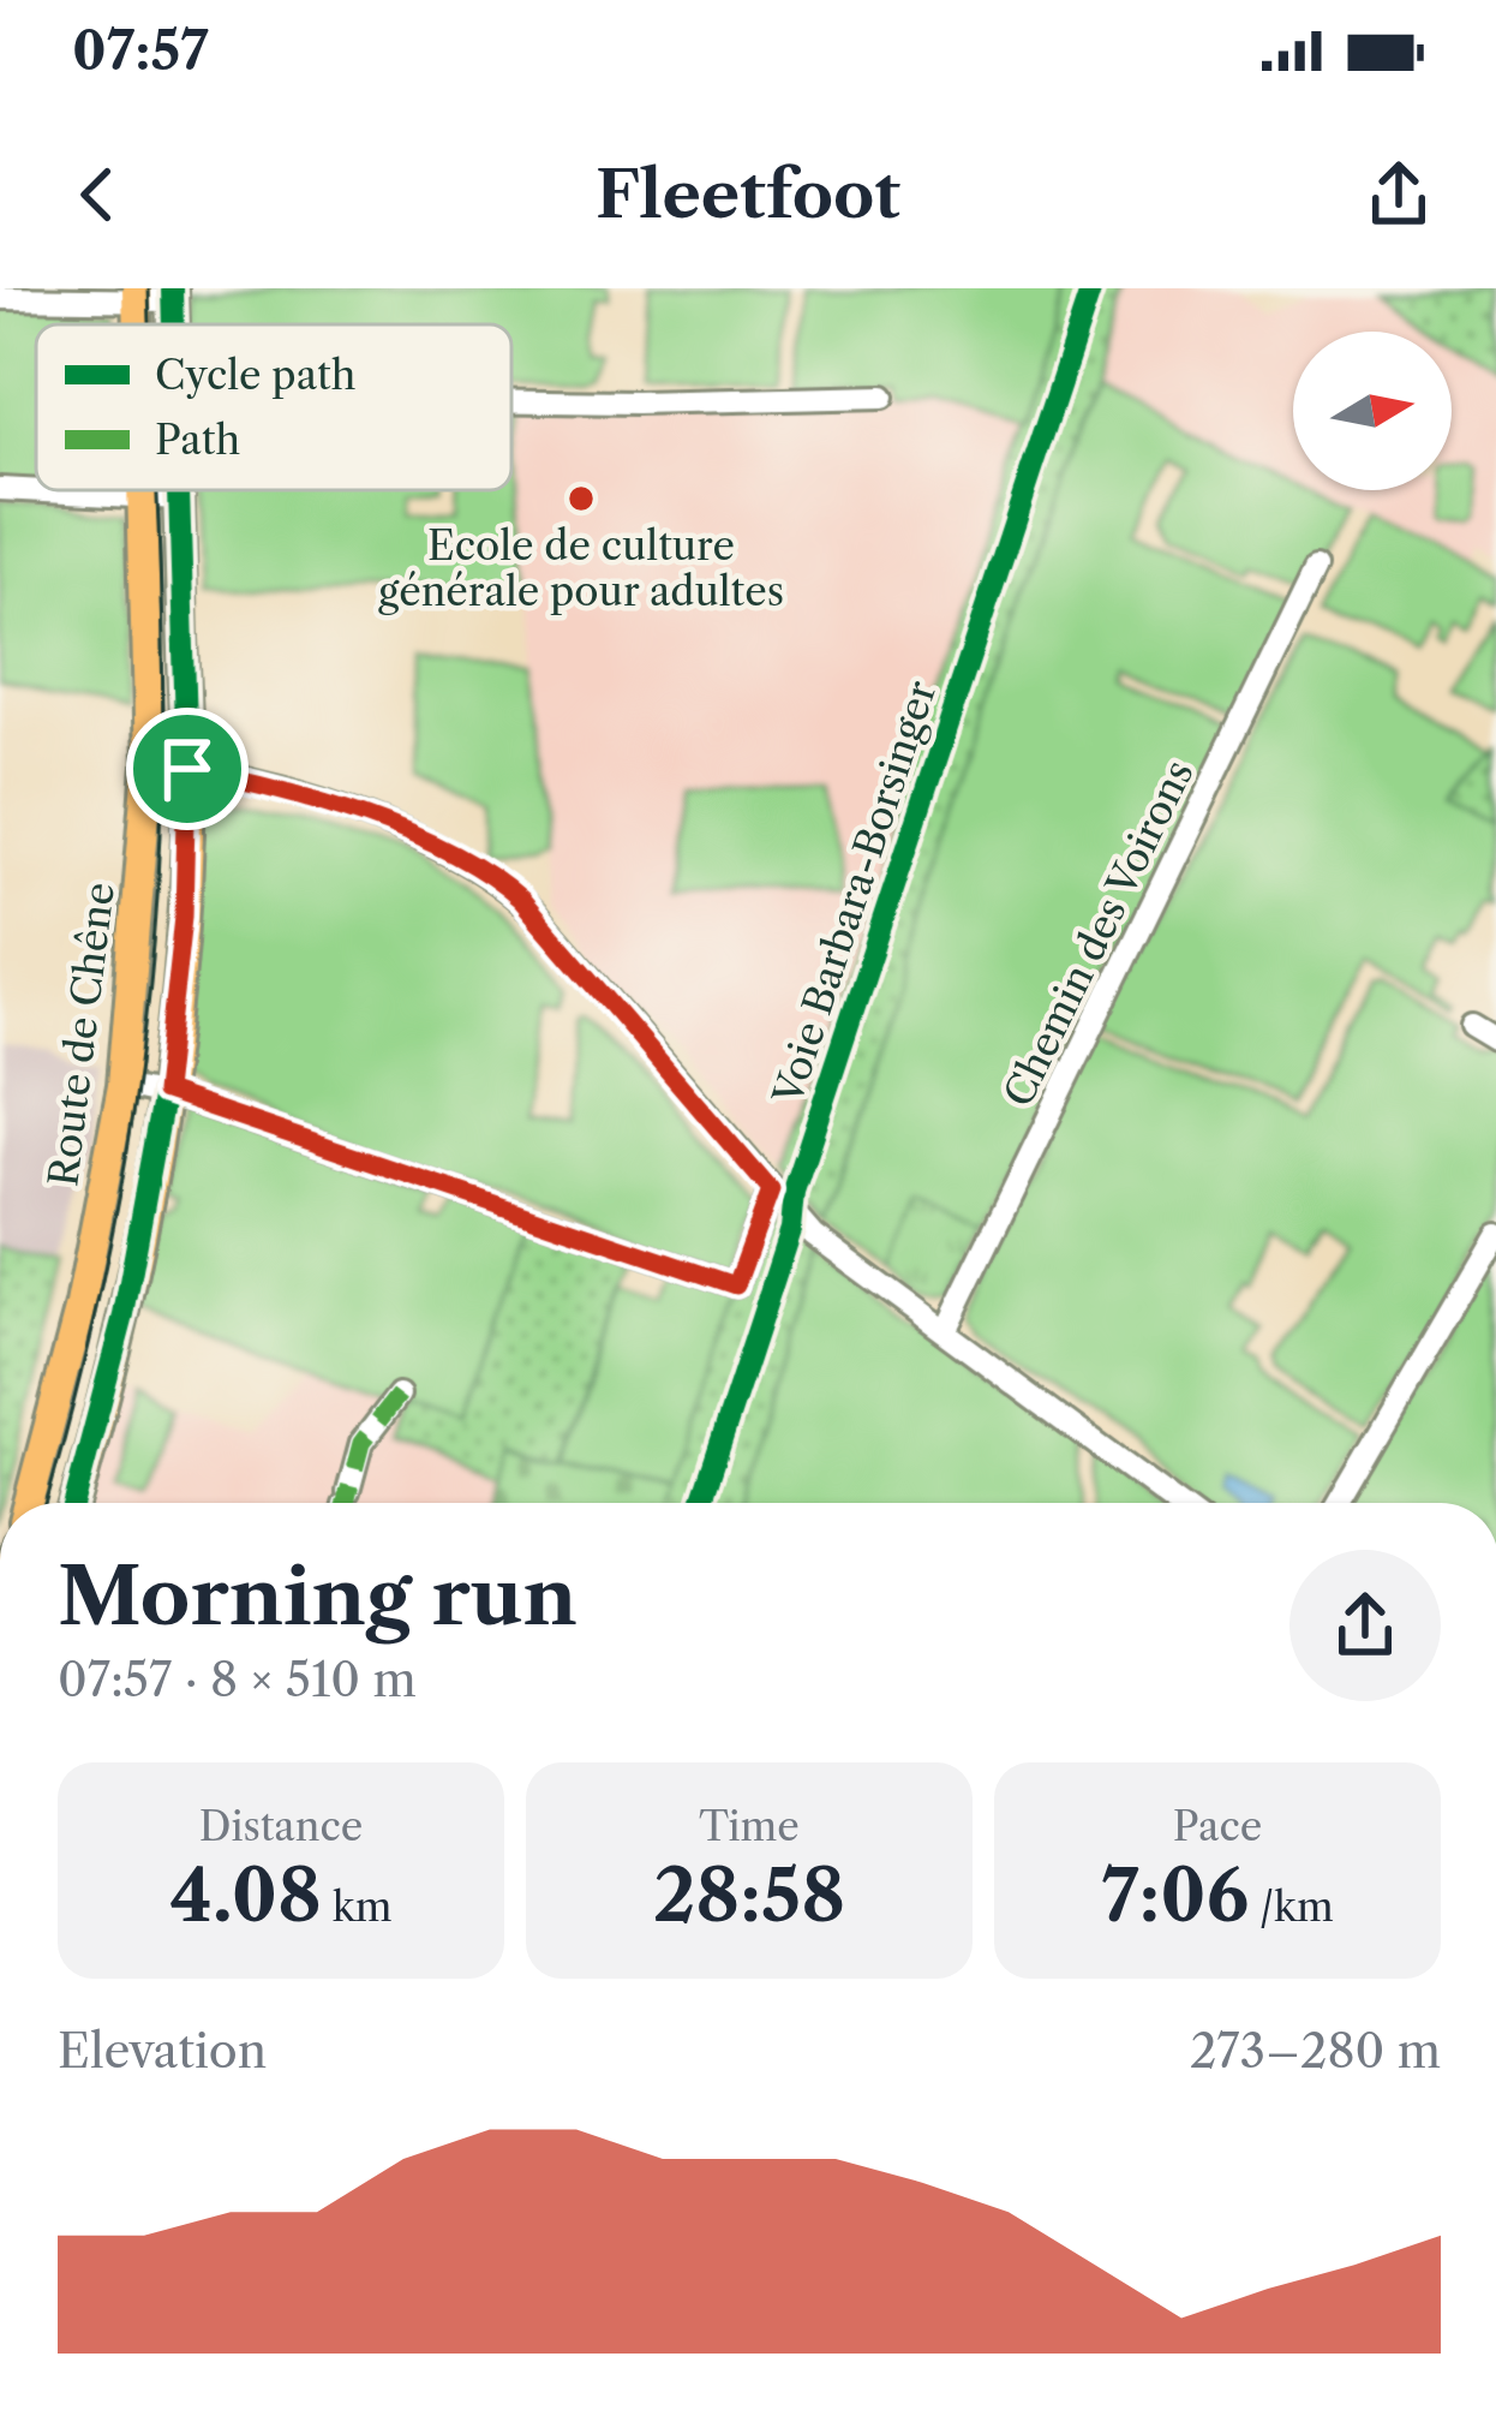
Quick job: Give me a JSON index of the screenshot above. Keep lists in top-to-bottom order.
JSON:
{
  "streets": {
    "main road": ["Route de Chêne"],
    "street": ["Chemin des Voirons"],
    "cycle path": ["Voie Barbara-Borsinger"]
  },
  "places": ["Ecole de culture générale pour adultes"],
  "legend": ["Cycle path", "Path"],
  "north": "right",
  "page": {
    "status": "07:57",
    "header": "Fleetfoot",
    "heading": ["Morning run", "07:57 · 8 × 510 m"],
    "stats": [
      ["Distance", "4.08 km"],
      ["Time", "28:58"],
      ["Pace", "7:06 /km"]
    ],
    "chart": ["Elevation", "273–280 m"]
  }
}
